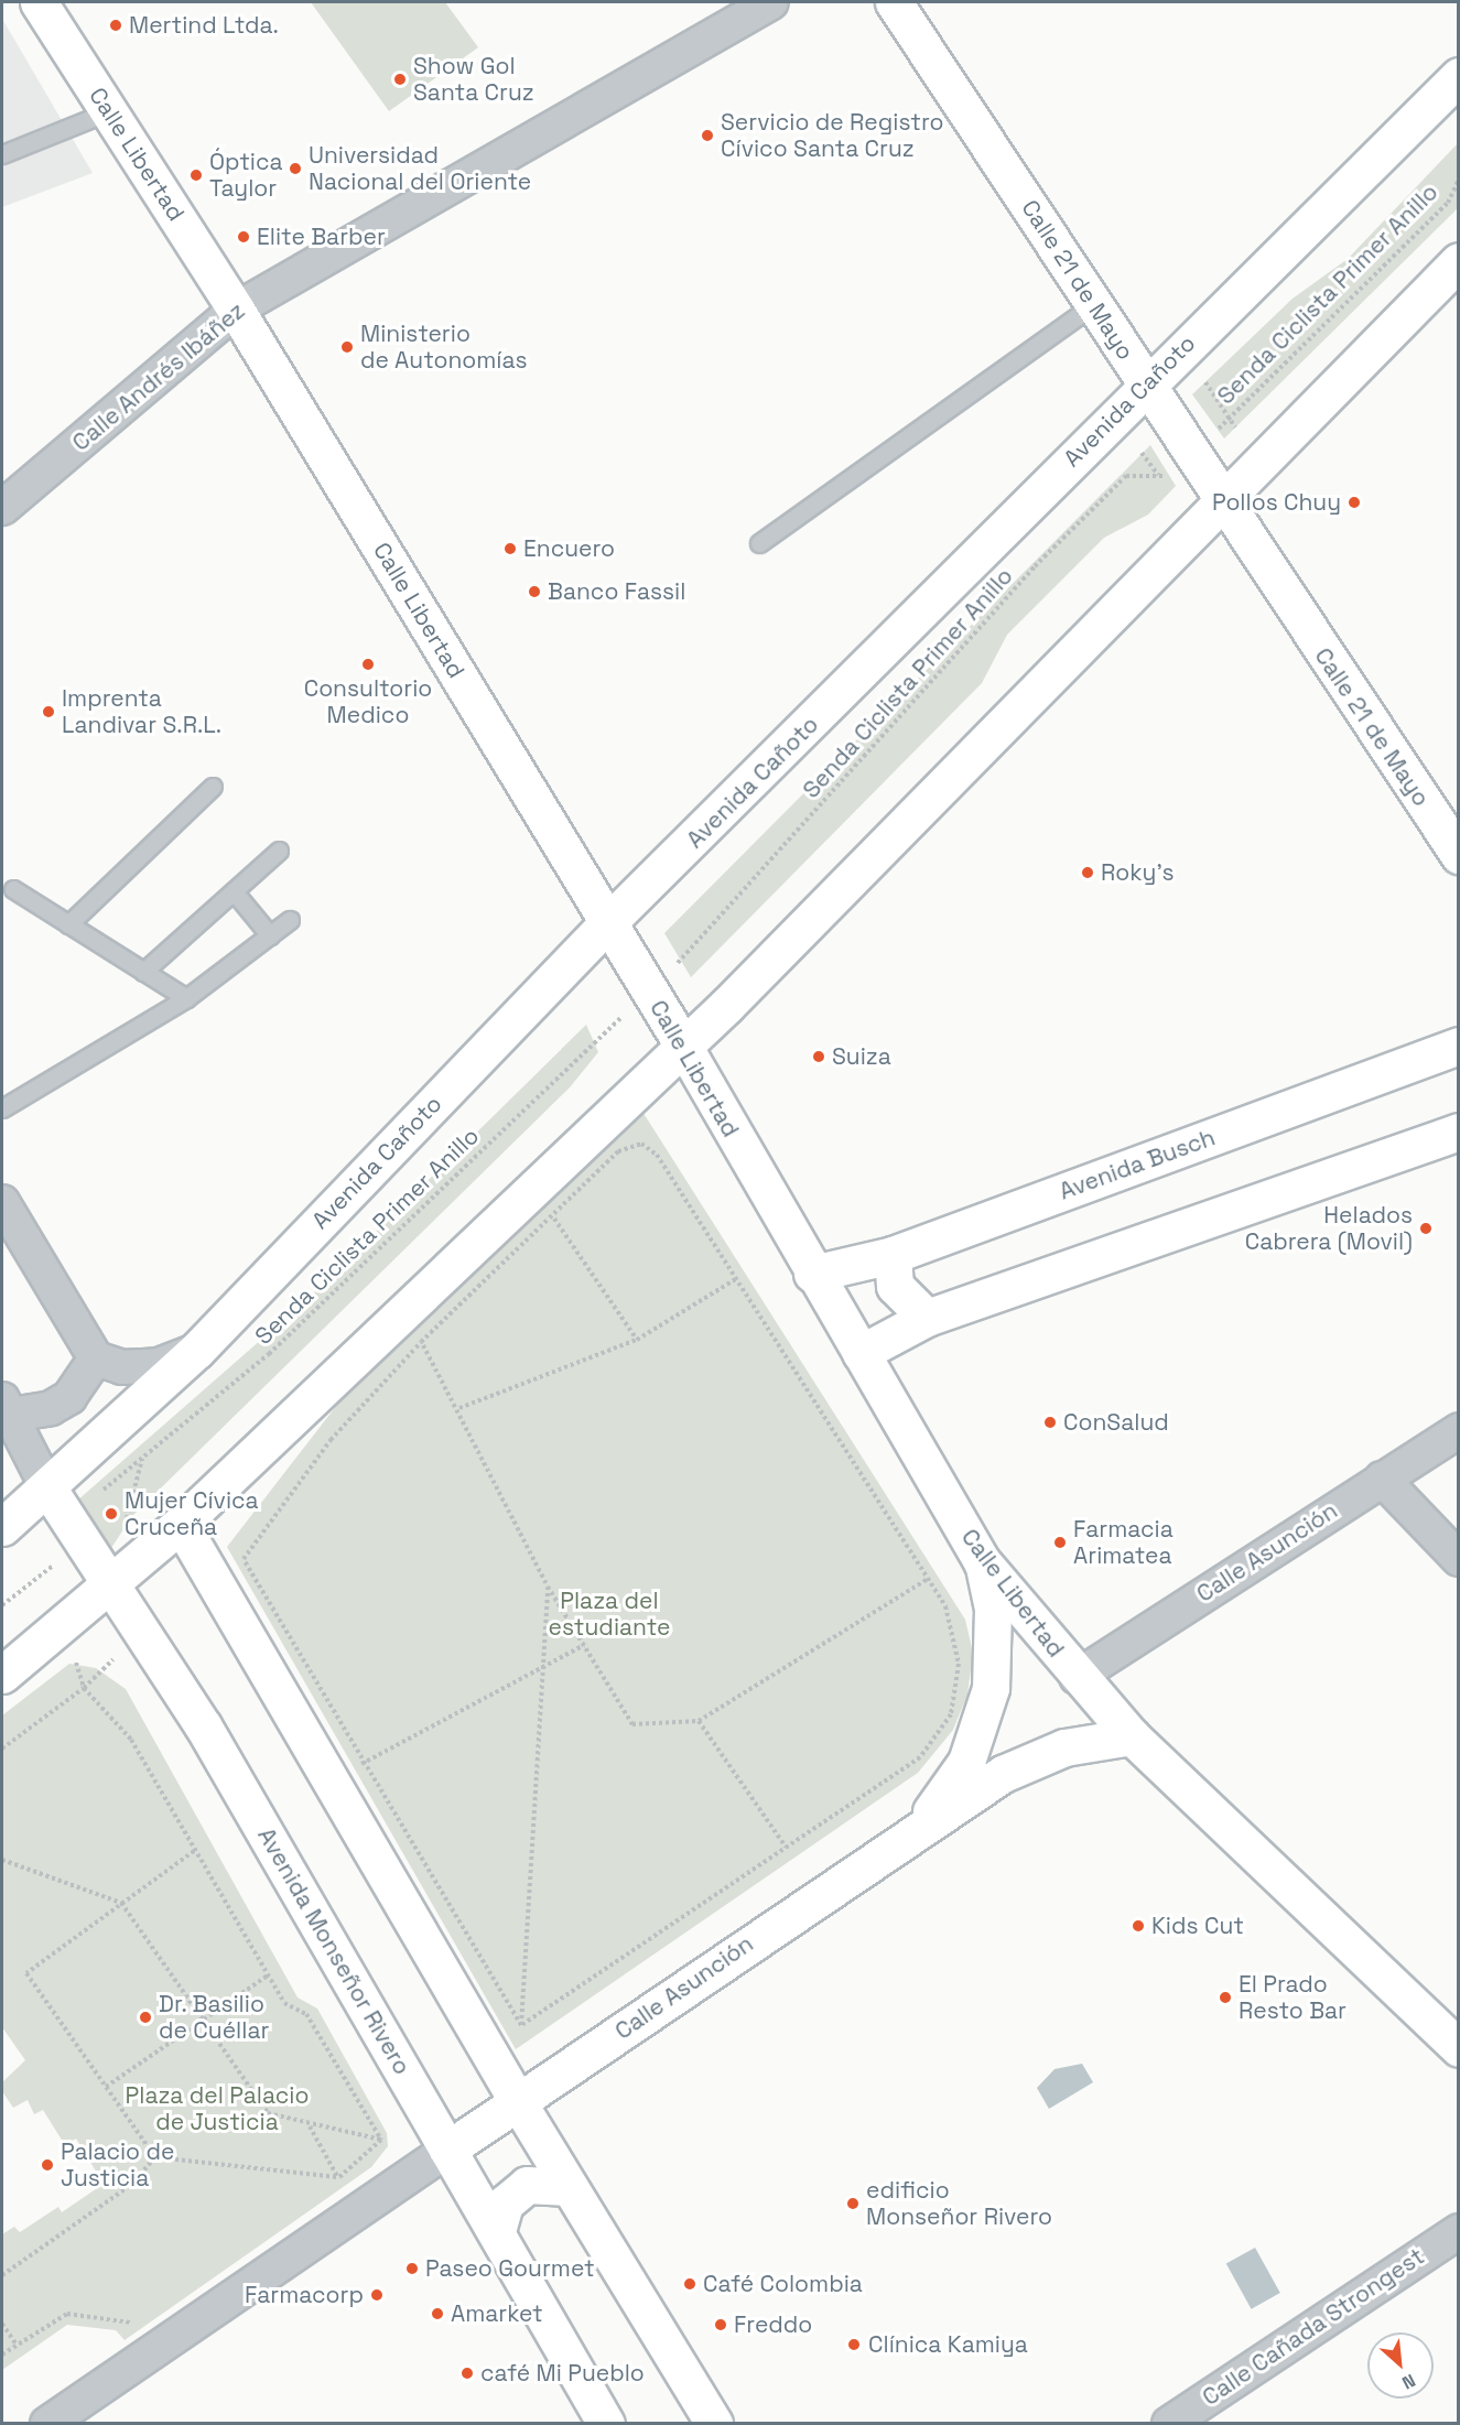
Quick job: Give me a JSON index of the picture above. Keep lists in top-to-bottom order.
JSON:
{
  "streets": {
    "main road": [
      "Calle Libertad",
      "Calle 21 de Mayo",
      "Avenida Cañoto",
      "Avenida Busch",
      "Calle Asunción",
      "Avenida Monseñor Rivero"
    ],
    "street": ["Calle Andrés Ibáñez", "Calle Cañada Strongest"],
    "path": ["Senda Ciclista Primer Anillo"]
  },
  "crossings": [
    ["Calle Libertad", "Calle Andrés Ibáñez"],
    ["Calle Libertad", "Avenida Cañoto"],
    ["Calle Libertad", "Avenida Busch"],
    ["Calle Libertad", "Calle Asunción"],
    ["Calle 21 de Mayo", "Avenida Cañoto"],
    ["Avenida Cañoto", "Avenida Monseñor Rivero"],
    ["Calle Asunción", "Avenida Monseñor Rivero"]
  ],
  "parks": ["Plaza del estudiante", "Plaza del Palacio de Justicia"],
  "places": [
    "Mertind Ltda.",
    "Show Gol Santa Cruz",
    "Servicio de Registro Cívico Santa Cruz",
    "Universidad Nacional del Oriente",
    "Óptica Taylor",
    "Elite Barber",
    "Ministerio de Autonomías",
    "Pollos Chuy",
    "Encuero",
    "Banco Fassil",
    "Consultorio Medico",
    "Imprenta Landivar S.R.L.",
    "Roky's",
    "Suiza",
    "Helados Cabrera (Movil)",
    "ConSalud",
    "Mujer Cívica Cruceña",
    "Farmacia Arimatea",
    "Kids Cut",
    "El Prado Resto Bar",
    "Dr. Basilio de Cuéllar",
    "Palacio de Justicia",
    "edificio Monseñor Rivero",
    "Paseo Gourmet",
    "Café Colombia",
    "Farmacorp",
    "Amarket",
    "Freddo",
    "Clínica Kamiya",
    "café Mi Pueblo"
  ],
  "north": "bottom right"
}
